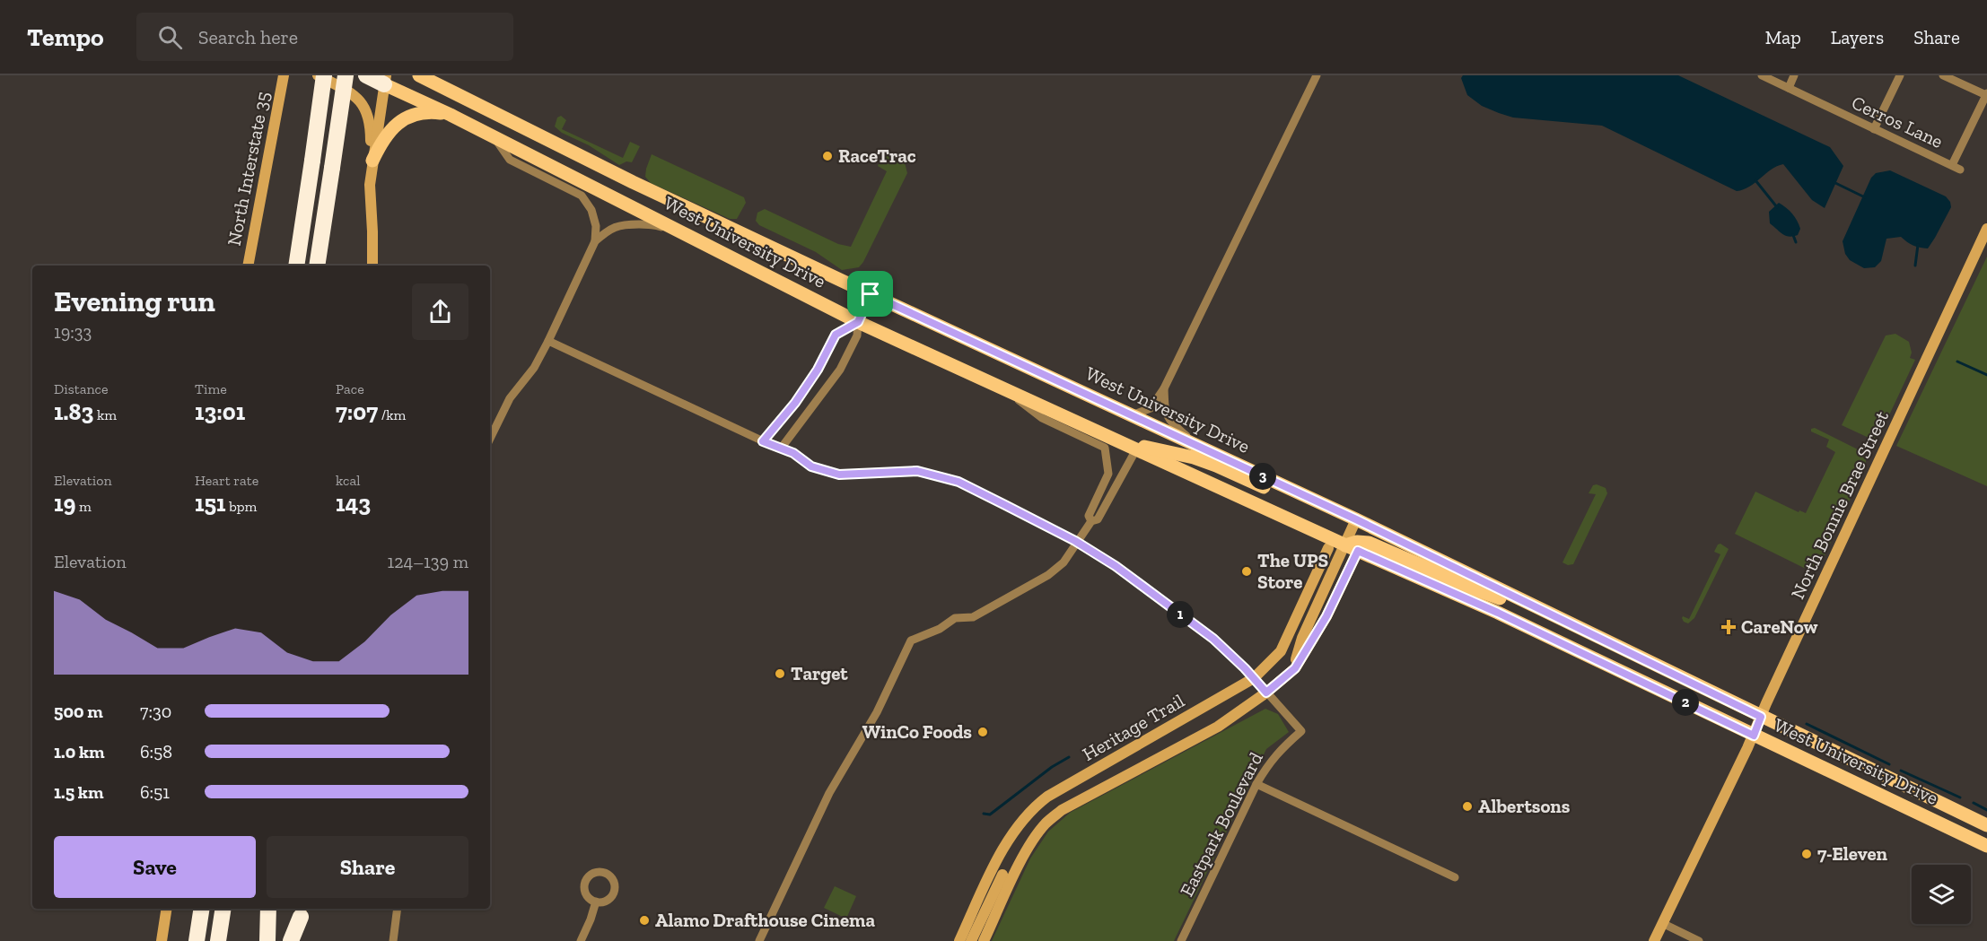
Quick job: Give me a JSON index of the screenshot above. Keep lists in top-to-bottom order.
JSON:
{
  "streets": {
    "highway": ["West University Drive"],
    "main road": ["North Interstate 35", "North Bonnie Brae Street", "Heritage Trail"],
    "street": ["Cerros Lane", "Eastpark Boulevard"]
  },
  "crossings": [
    ["West University Drive", "North Bonnie Brae Street"],
    ["West University Drive", "Heritage Trail"],
    ["Heritage Trail", "Eastpark Boulevard"]
  ],
  "places": {
    "other": [
      "RaceTrac",
      "The UPS Store",
      "Target",
      "WinCo Foods",
      "Albertsons",
      "7-Eleven",
      "Alamo Drafthouse Cinema"
    ],
    "health": ["CareNow"]
  },
  "page": {
    "header": "Tempo",
    "search": "Search here",
    "nav": ["Map", "Layers", "Share"],
    "heading": ["Evening run", "19:33"],
    "stats": [
      ["Distance", "1.83 km"],
      ["Time", "13:01"],
      ["Pace", "7:07 /km"],
      ["Elevation", "19 m"],
      ["Heart rate", "151 bpm"],
      ["kcal", "143"]
    ],
    "pins": ["3", "1", "2"],
    "chart": ["Elevation", "124–139 m"],
    "list": [
      {
        "name": "500 m",
        "note": "7:30"
      },
      {
        "name": "1.0 km",
        "note": "6:58"
      },
      {
        "name": "1.5 km",
        "note": "6:51"
      }
    ],
    "buttons": ["Save", "Share"]
  }
}
